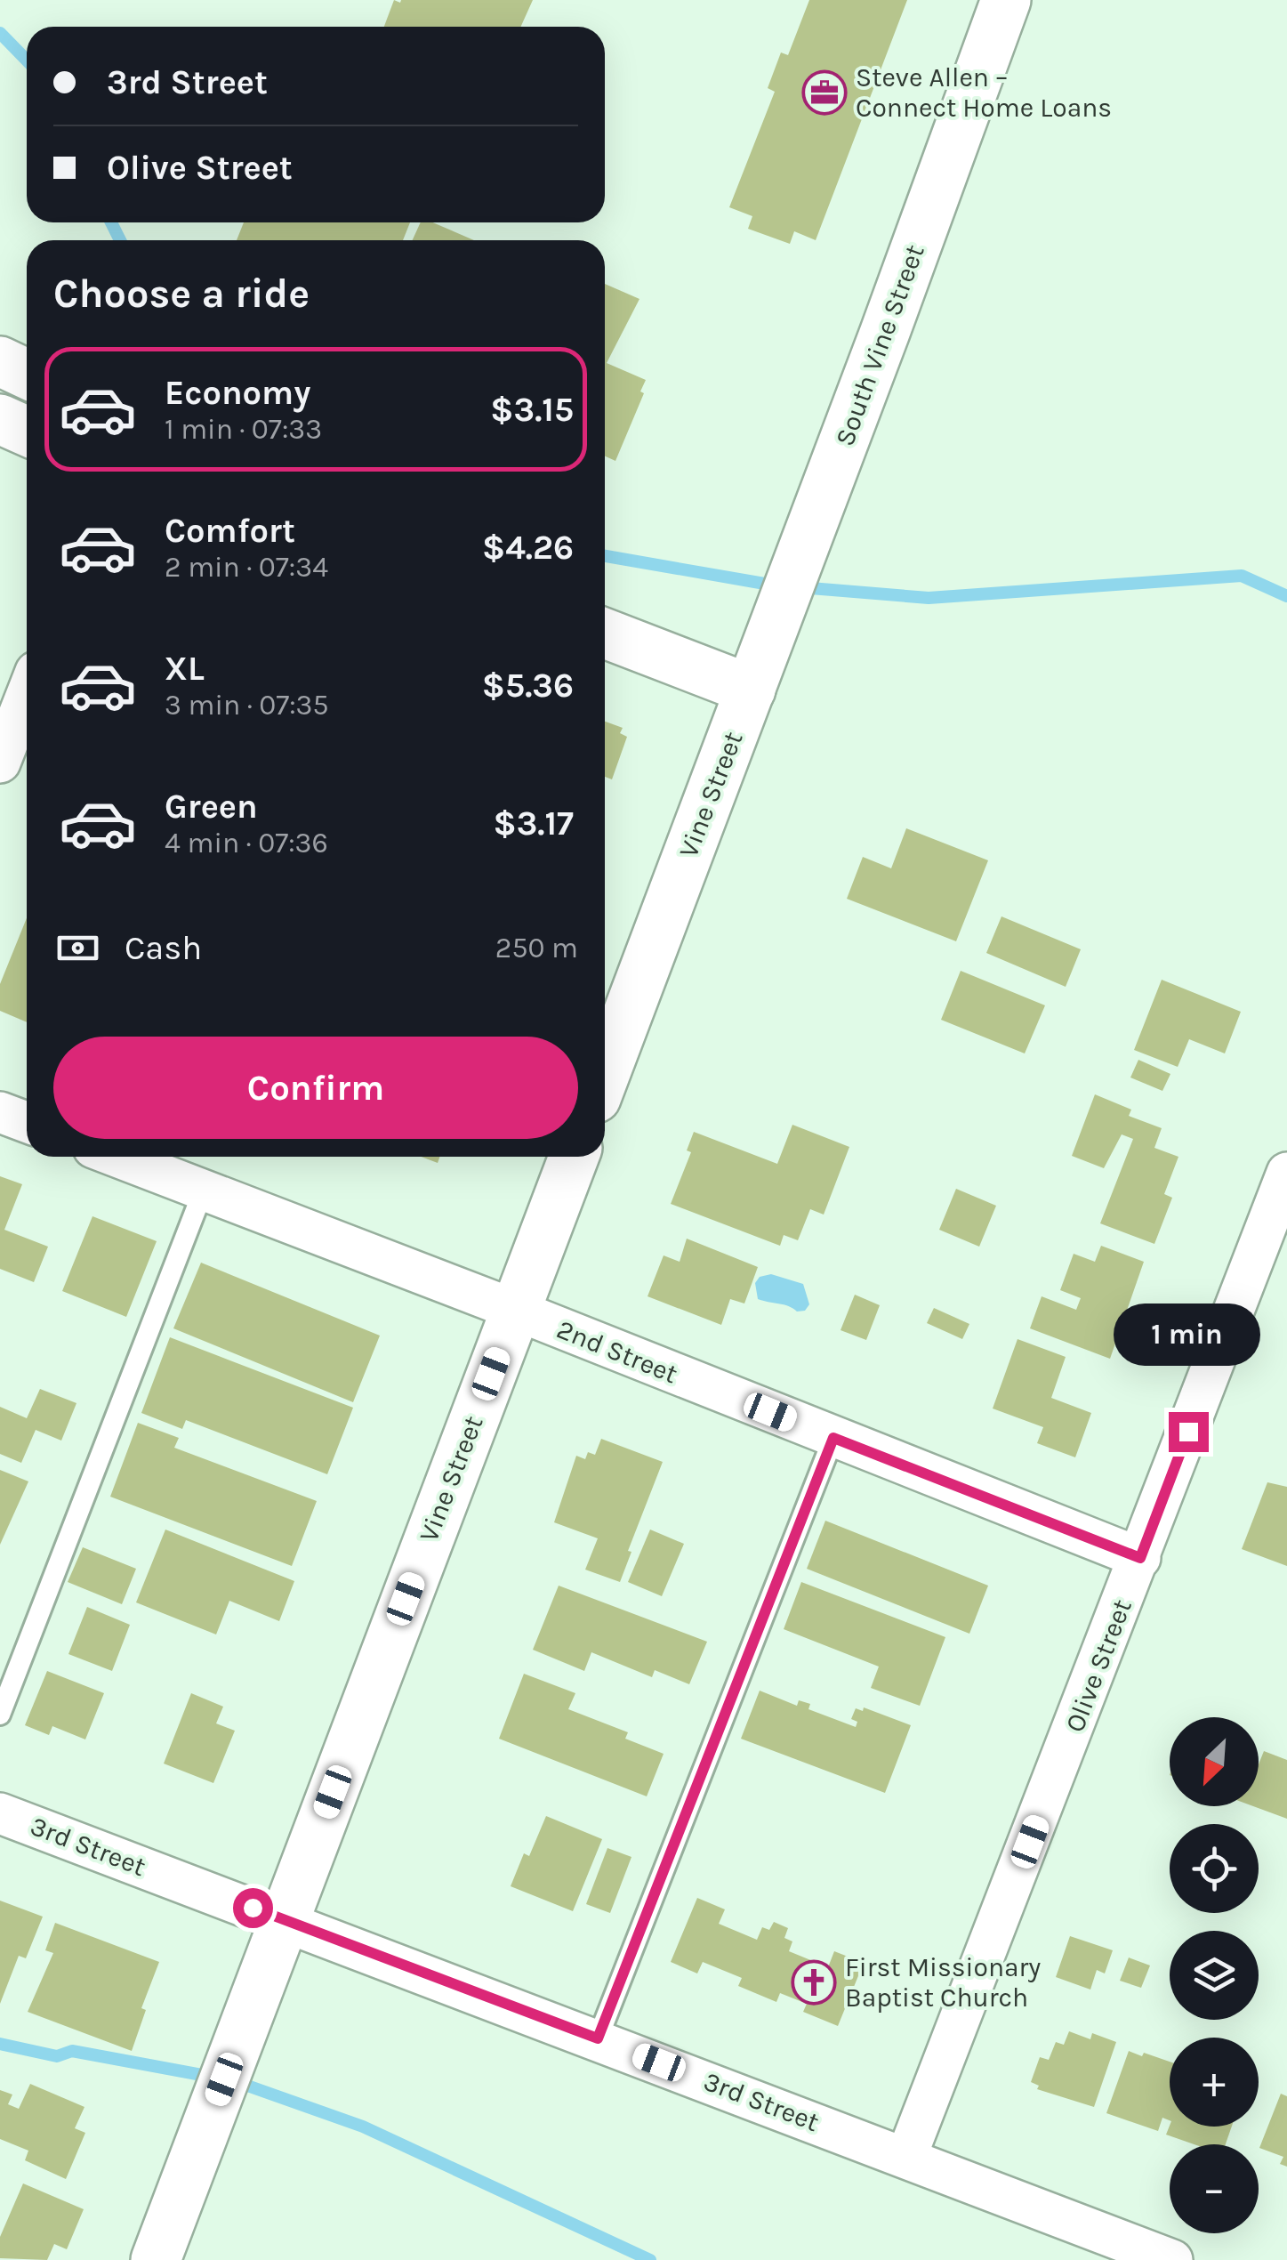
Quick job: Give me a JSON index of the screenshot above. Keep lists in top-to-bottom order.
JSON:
{
  "streets": {
    "street": [
      "South Vine Street",
      "Vine Street",
      "2nd Street",
      "Olive Street",
      "3rd Street"
    ]
  },
  "crossings": [
    ["South Vine Street", "Vine Street"],
    ["Vine Street", "2nd Street"],
    ["Vine Street", "3rd Street"],
    ["2nd Street", "Olive Street"],
    ["Olive Street", "3rd Street"]
  ],
  "places": {
    "office": ["Steve Allen – Connect Home Loans"],
    "church": ["First Missionary Baptist Church"]
  },
  "north": "bottom left",
  "page": {
    "banner": ["3rd Street", "Olive Street"],
    "heading": "Choose a ride",
    "list": [
      {
        "name": "Economy",
        "note": "1 min · 07:33",
        "value": "$3.15"
      },
      {
        "name": "Comfort",
        "note": "2 min · 07:34",
        "value": "$4.26"
      },
      {
        "name": "XL",
        "note": "3 min · 07:35",
        "value": "$5.36"
      },
      {
        "name": "Green",
        "note": "4 min · 07:36",
        "value": "$3.17"
      }
    ],
    "pay": ["Cash", "250 m"],
    "buttons": "Confirm",
    "bubble": "1 min",
    "map_buttons": ["+", "−"]
  }
}
